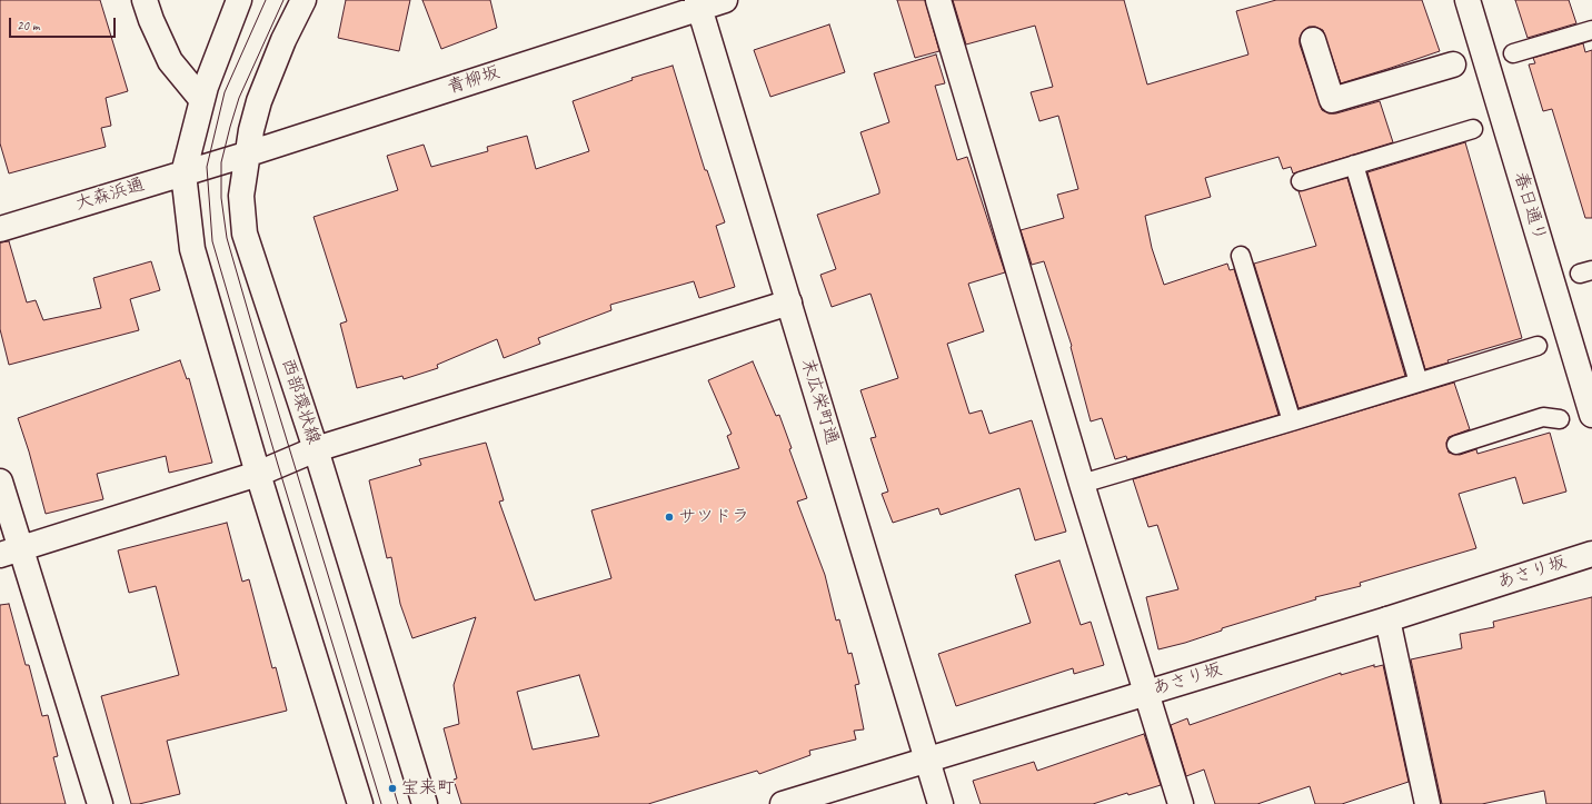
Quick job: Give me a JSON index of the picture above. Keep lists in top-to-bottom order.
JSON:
{
  "streets": {
    "street": [
      "青柳坂",
      "大森浜通",
      "春日通り",
      "西部環状線",
      "末広栄町通",
      "あさり坂"
    ]
  },
  "crossings": [
    ["青柳坂", "大森浜通"],
    ["青柳坂", "西部環状線"],
    ["青柳坂", "末広栄町通"],
    ["末広栄町通", "あさり坂"]
  ],
  "places": ["サツドラ", "宝来町"],
  "scale_bar": "20 m"
}
